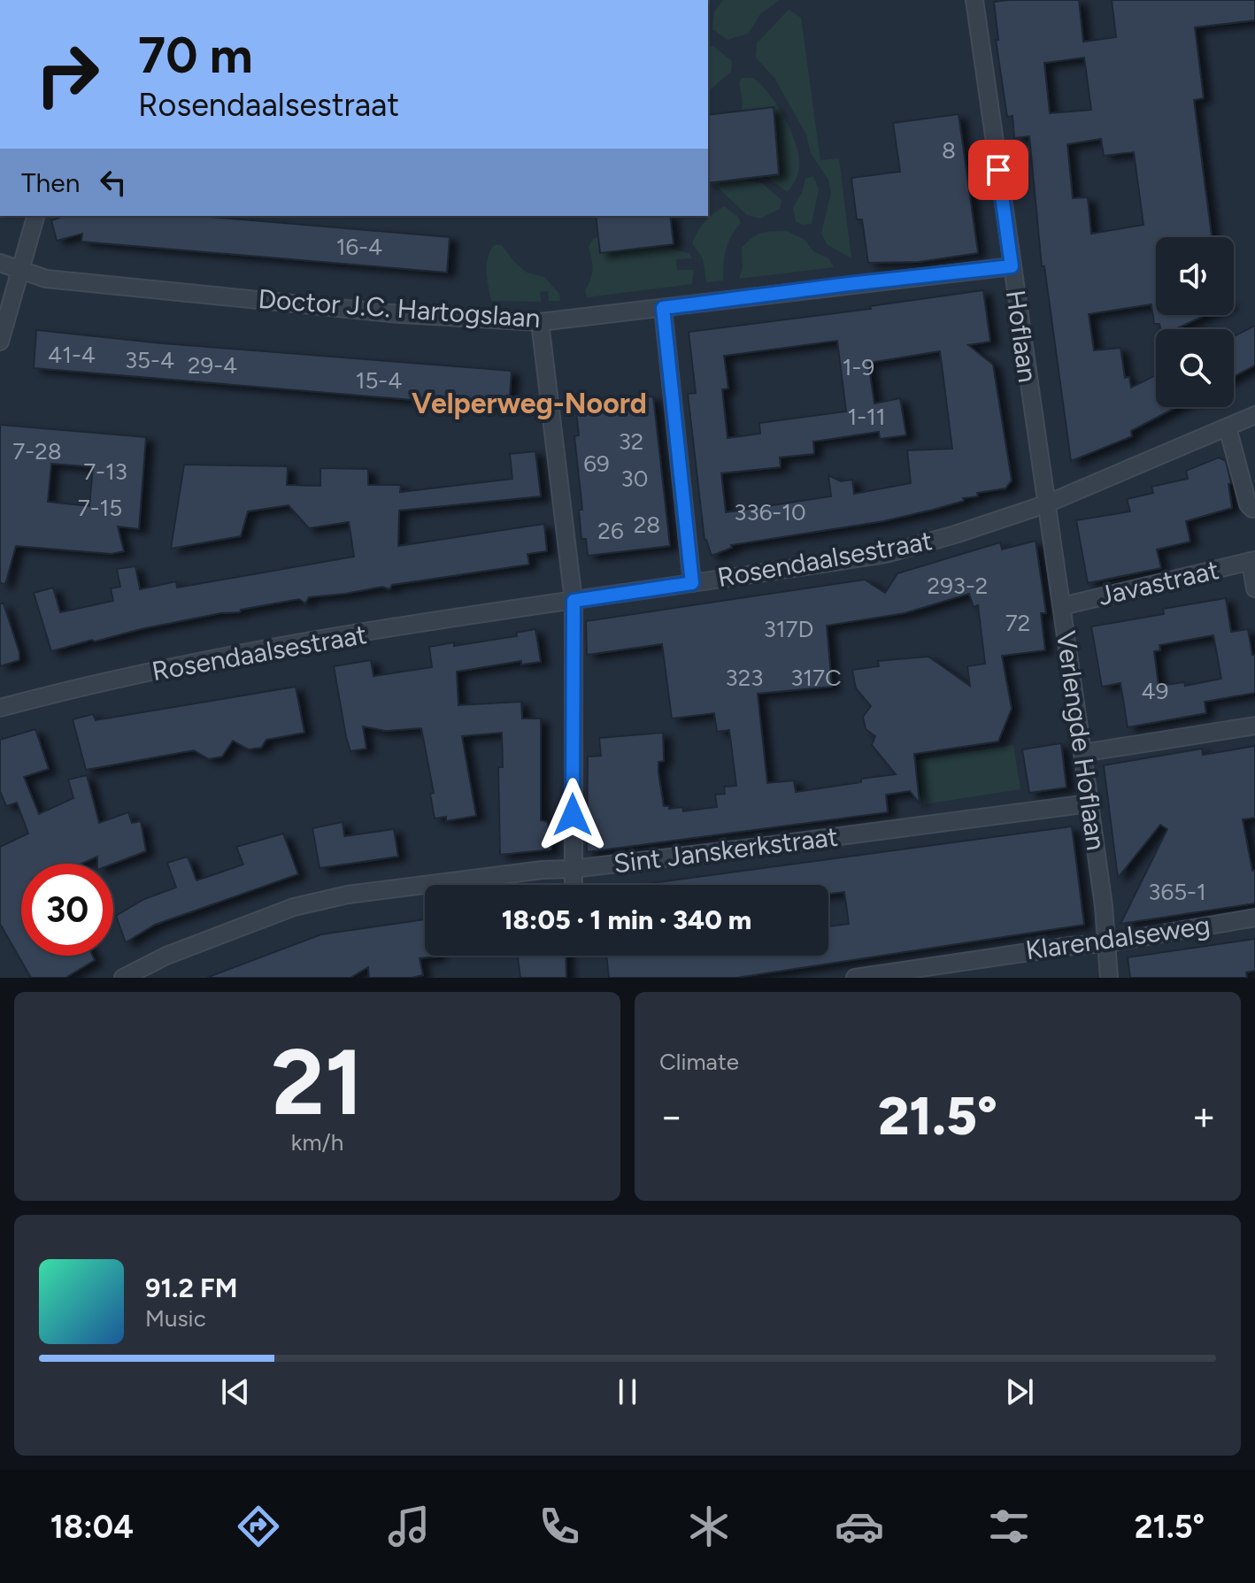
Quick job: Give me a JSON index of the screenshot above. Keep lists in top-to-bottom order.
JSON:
{
  "streets": {
    "street": [
      "Doctor J.C. Hartogslaan",
      "Hoflaan",
      "Rosendaalsestraat",
      "Javastraat",
      "Verlengde Hoflaan",
      "Sint Janskerkstraat",
      "Klarendalseweg"
    ]
  },
  "crossings": [
    ["Doctor J.C. Hartogslaan", "Hoflaan"],
    ["Hoflaan", "Rosendaalsestraat"],
    ["Hoflaan", "Verlengde Hoflaan"],
    ["Rosendaalsestraat", "Verlengde Hoflaan"],
    ["Javastraat", "Verlengde Hoflaan"],
    ["Verlengde Hoflaan", "Sint Janskerkstraat"],
    ["Verlengde Hoflaan", "Klarendalseweg"]
  ],
  "districts": ["Velperweg-Noord"],
  "house_numbers": [
    "8",
    "16-4",
    "41-4",
    "35-4",
    "29-4",
    "1-9",
    "15-4",
    "1-11",
    "32",
    "7-28",
    "69",
    "7-13",
    "30",
    "7-15",
    "336-10",
    "28",
    "26",
    "293-2",
    "72",
    "317D",
    "323",
    "317C",
    "49",
    "365-1"
  ],
  "page": {
    "turn": ["70 m", "Rosendaalsestraat"],
    "then": "Then",
    "limit": "30",
    "trip": "18:05 · 1 min · 340 m",
    "tile": [
      ["21", "km/h"],
      "Climate"
    ],
    "heat": ["−", "21.5°", "+"],
    "song": ["91.2 FM", "Music"],
    "tabs": ["18:04", "21.5°"]
  }
}
